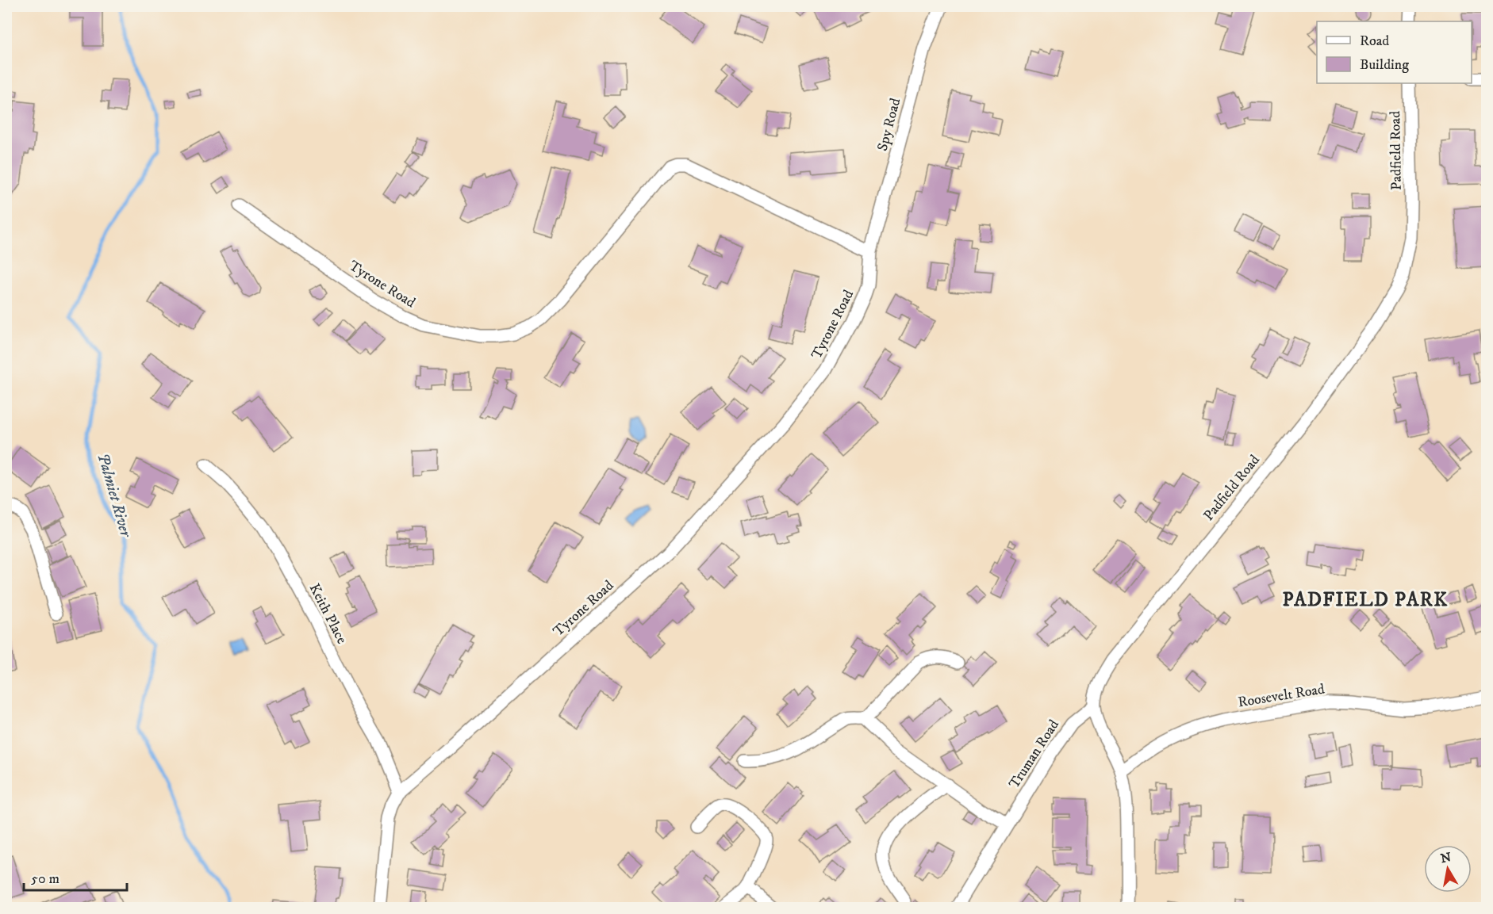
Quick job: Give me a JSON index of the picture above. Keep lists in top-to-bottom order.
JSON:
{
  "streets": {
    "street": [
      "Spy Road",
      "Padfield Road",
      "Tyrone Road",
      "Keith Place",
      "Roosevelt Road",
      "Truman Road"
    ]
  },
  "crossings": [
    ["Spy Road", "Tyrone Road"],
    ["Padfield Road", "Truman Road"],
    ["Tyrone Road", "Keith Place"]
  ],
  "districts": ["PADFIELD PARK"],
  "water": ["Palmiet River"],
  "legend": ["Road", "Building"],
  "scale_bar": "50 m",
  "north": "top"
}
